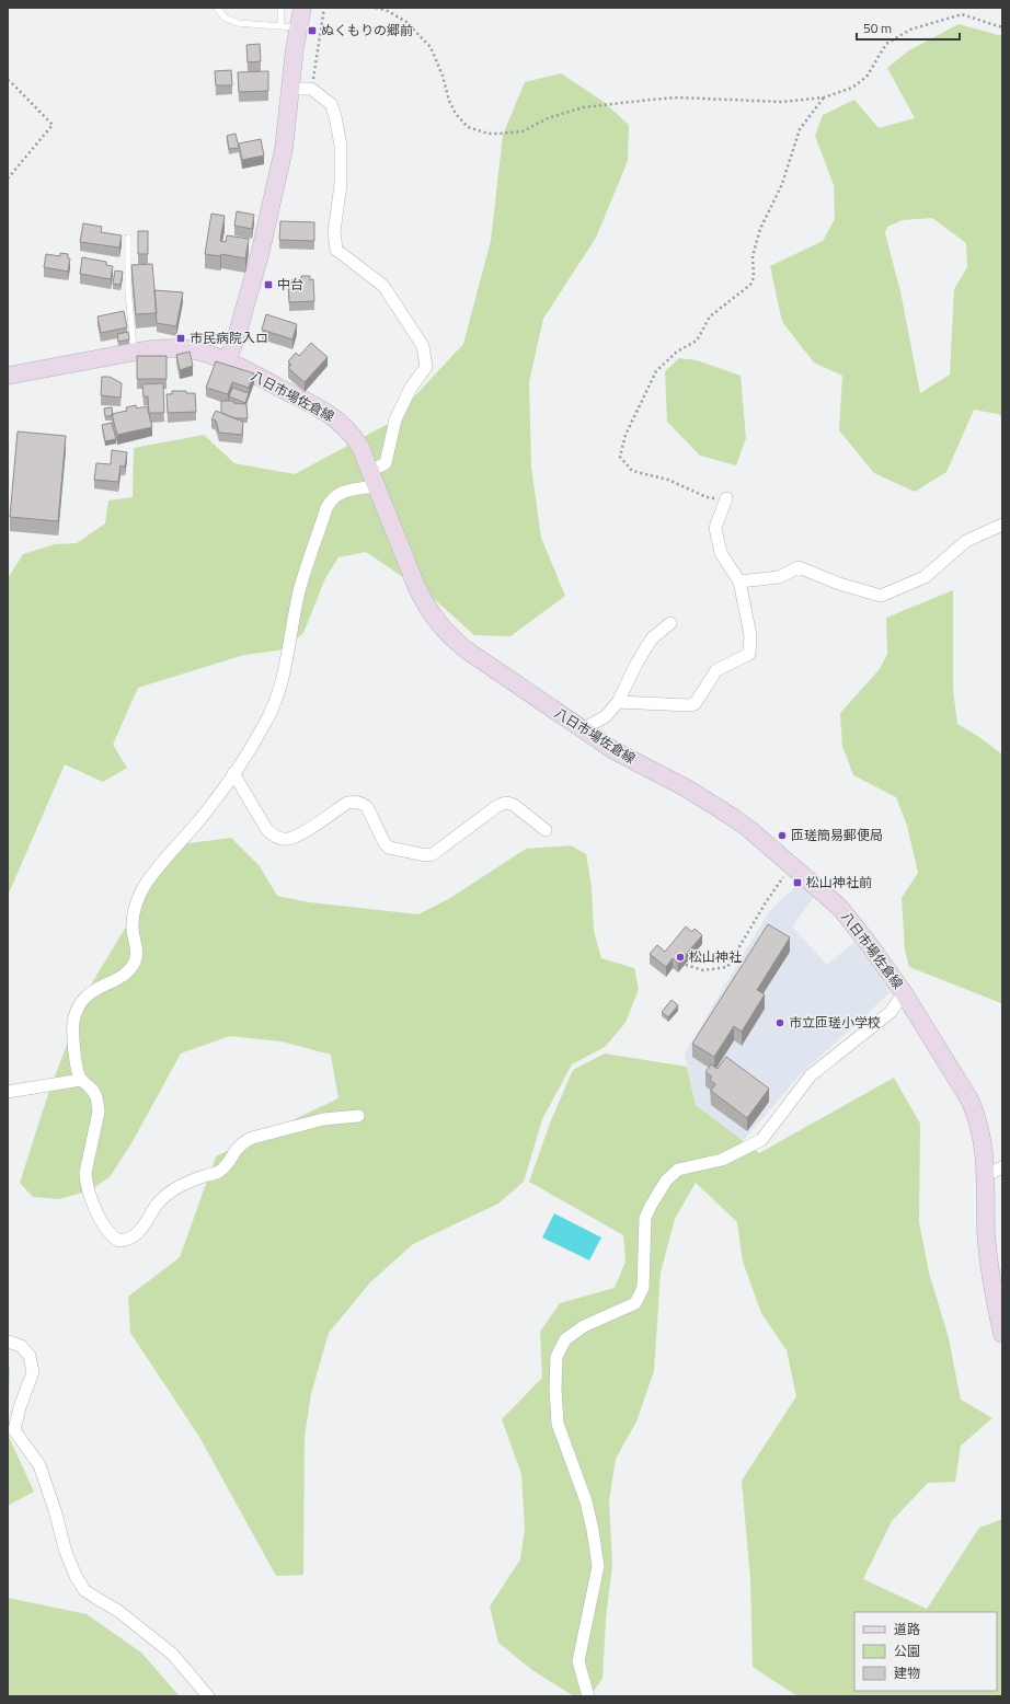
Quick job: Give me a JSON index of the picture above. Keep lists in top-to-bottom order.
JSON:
{
  "streets": {
    "main road": ["八日市場佐倉線"]
  },
  "places": {
    "transit": [
      "ぬくもりの郷前",
      "中台",
      "市民病院入ロ",
      "松山神社前"
    ],
    "other": ["匝瑳簡易郵便局", "松山神社", "市立匝瑳小学校"]
  },
  "legend": ["道路", "公園", "建物"],
  "scale_bar": "50 m"
}
